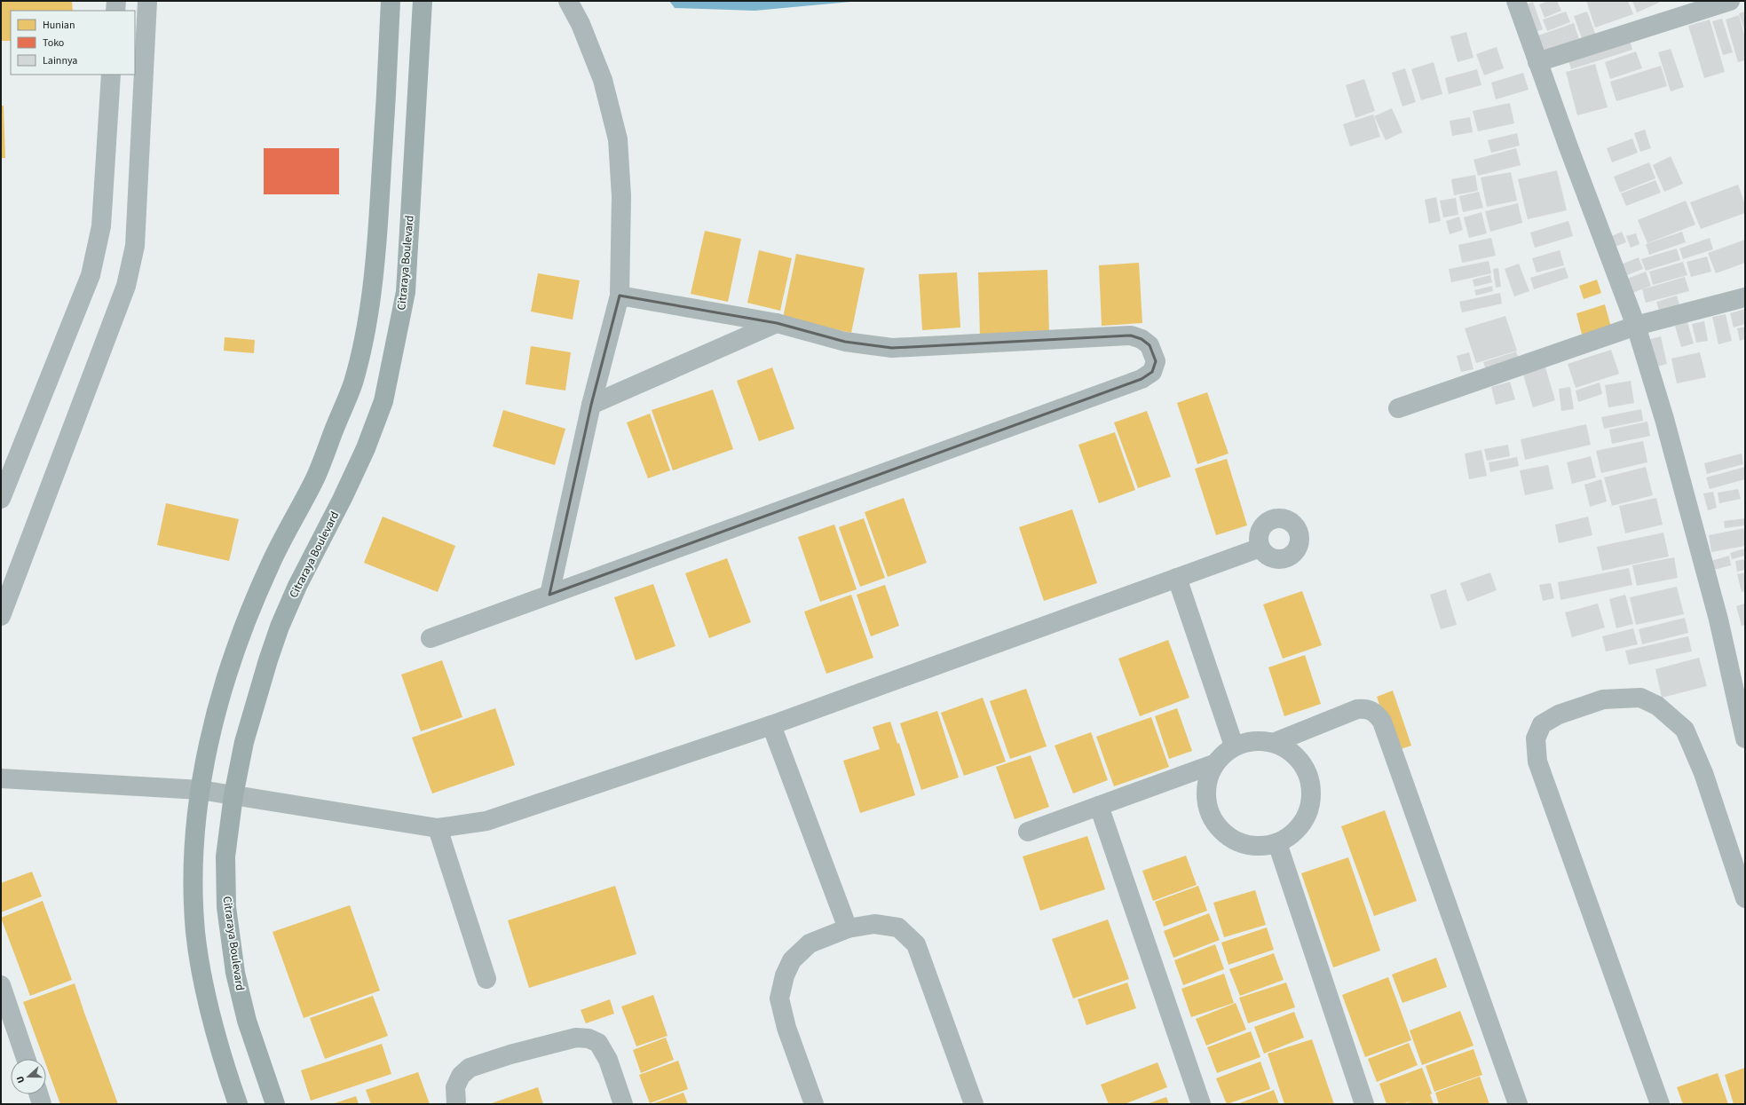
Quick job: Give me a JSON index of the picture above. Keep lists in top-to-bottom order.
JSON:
{
  "streets": {
    "main road": ["Citraraya Boulevard"]
  },
  "legend": ["Hunian", "Toko", "Lainnya"],
  "north": "left"
}
